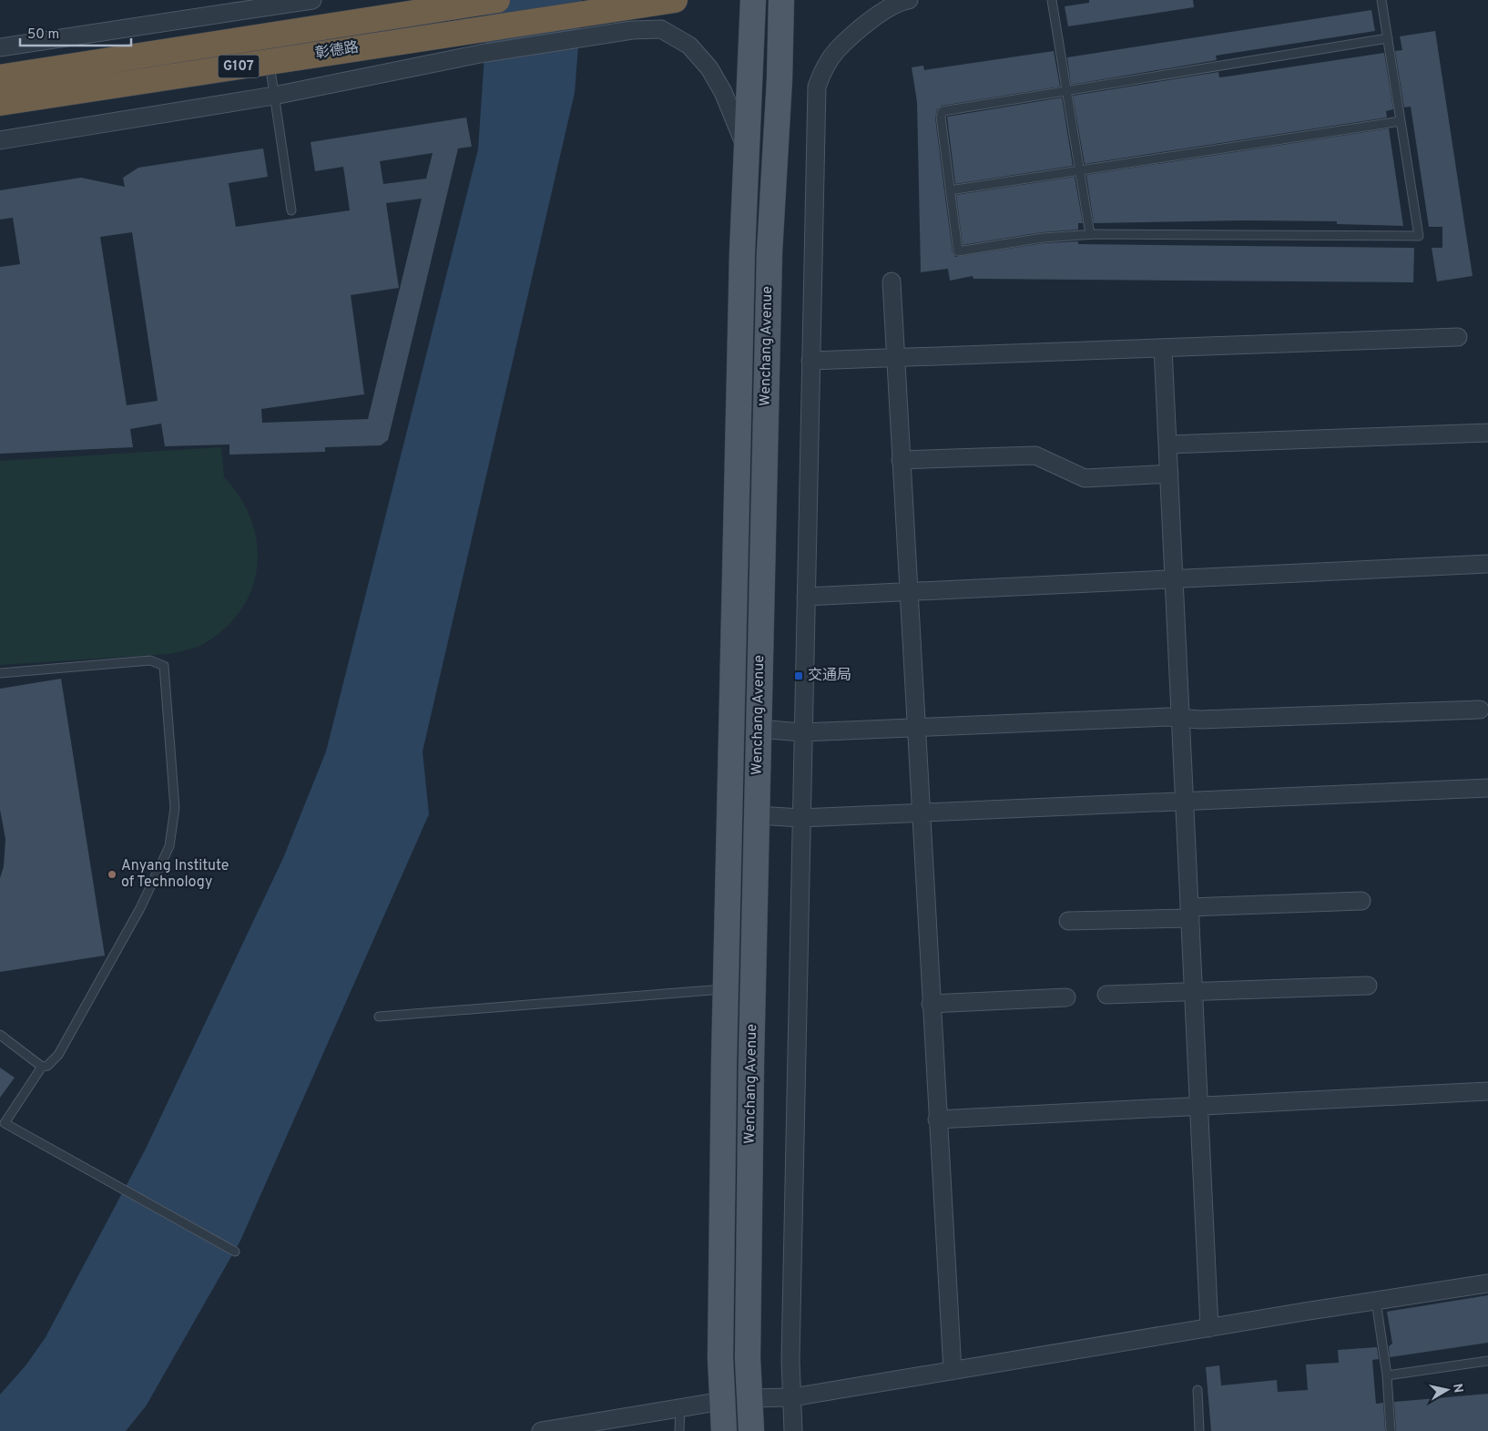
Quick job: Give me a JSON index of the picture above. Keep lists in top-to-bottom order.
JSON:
{
  "streets": {
    "highway": ["彰德路", "G107"],
    "main road": ["Wenchang Avenue"]
  },
  "places": {
    "transit": ["交通局"],
    "other": ["Anyang Institute of Technology"]
  },
  "scale_bar": "50 m",
  "north": "right"
}
